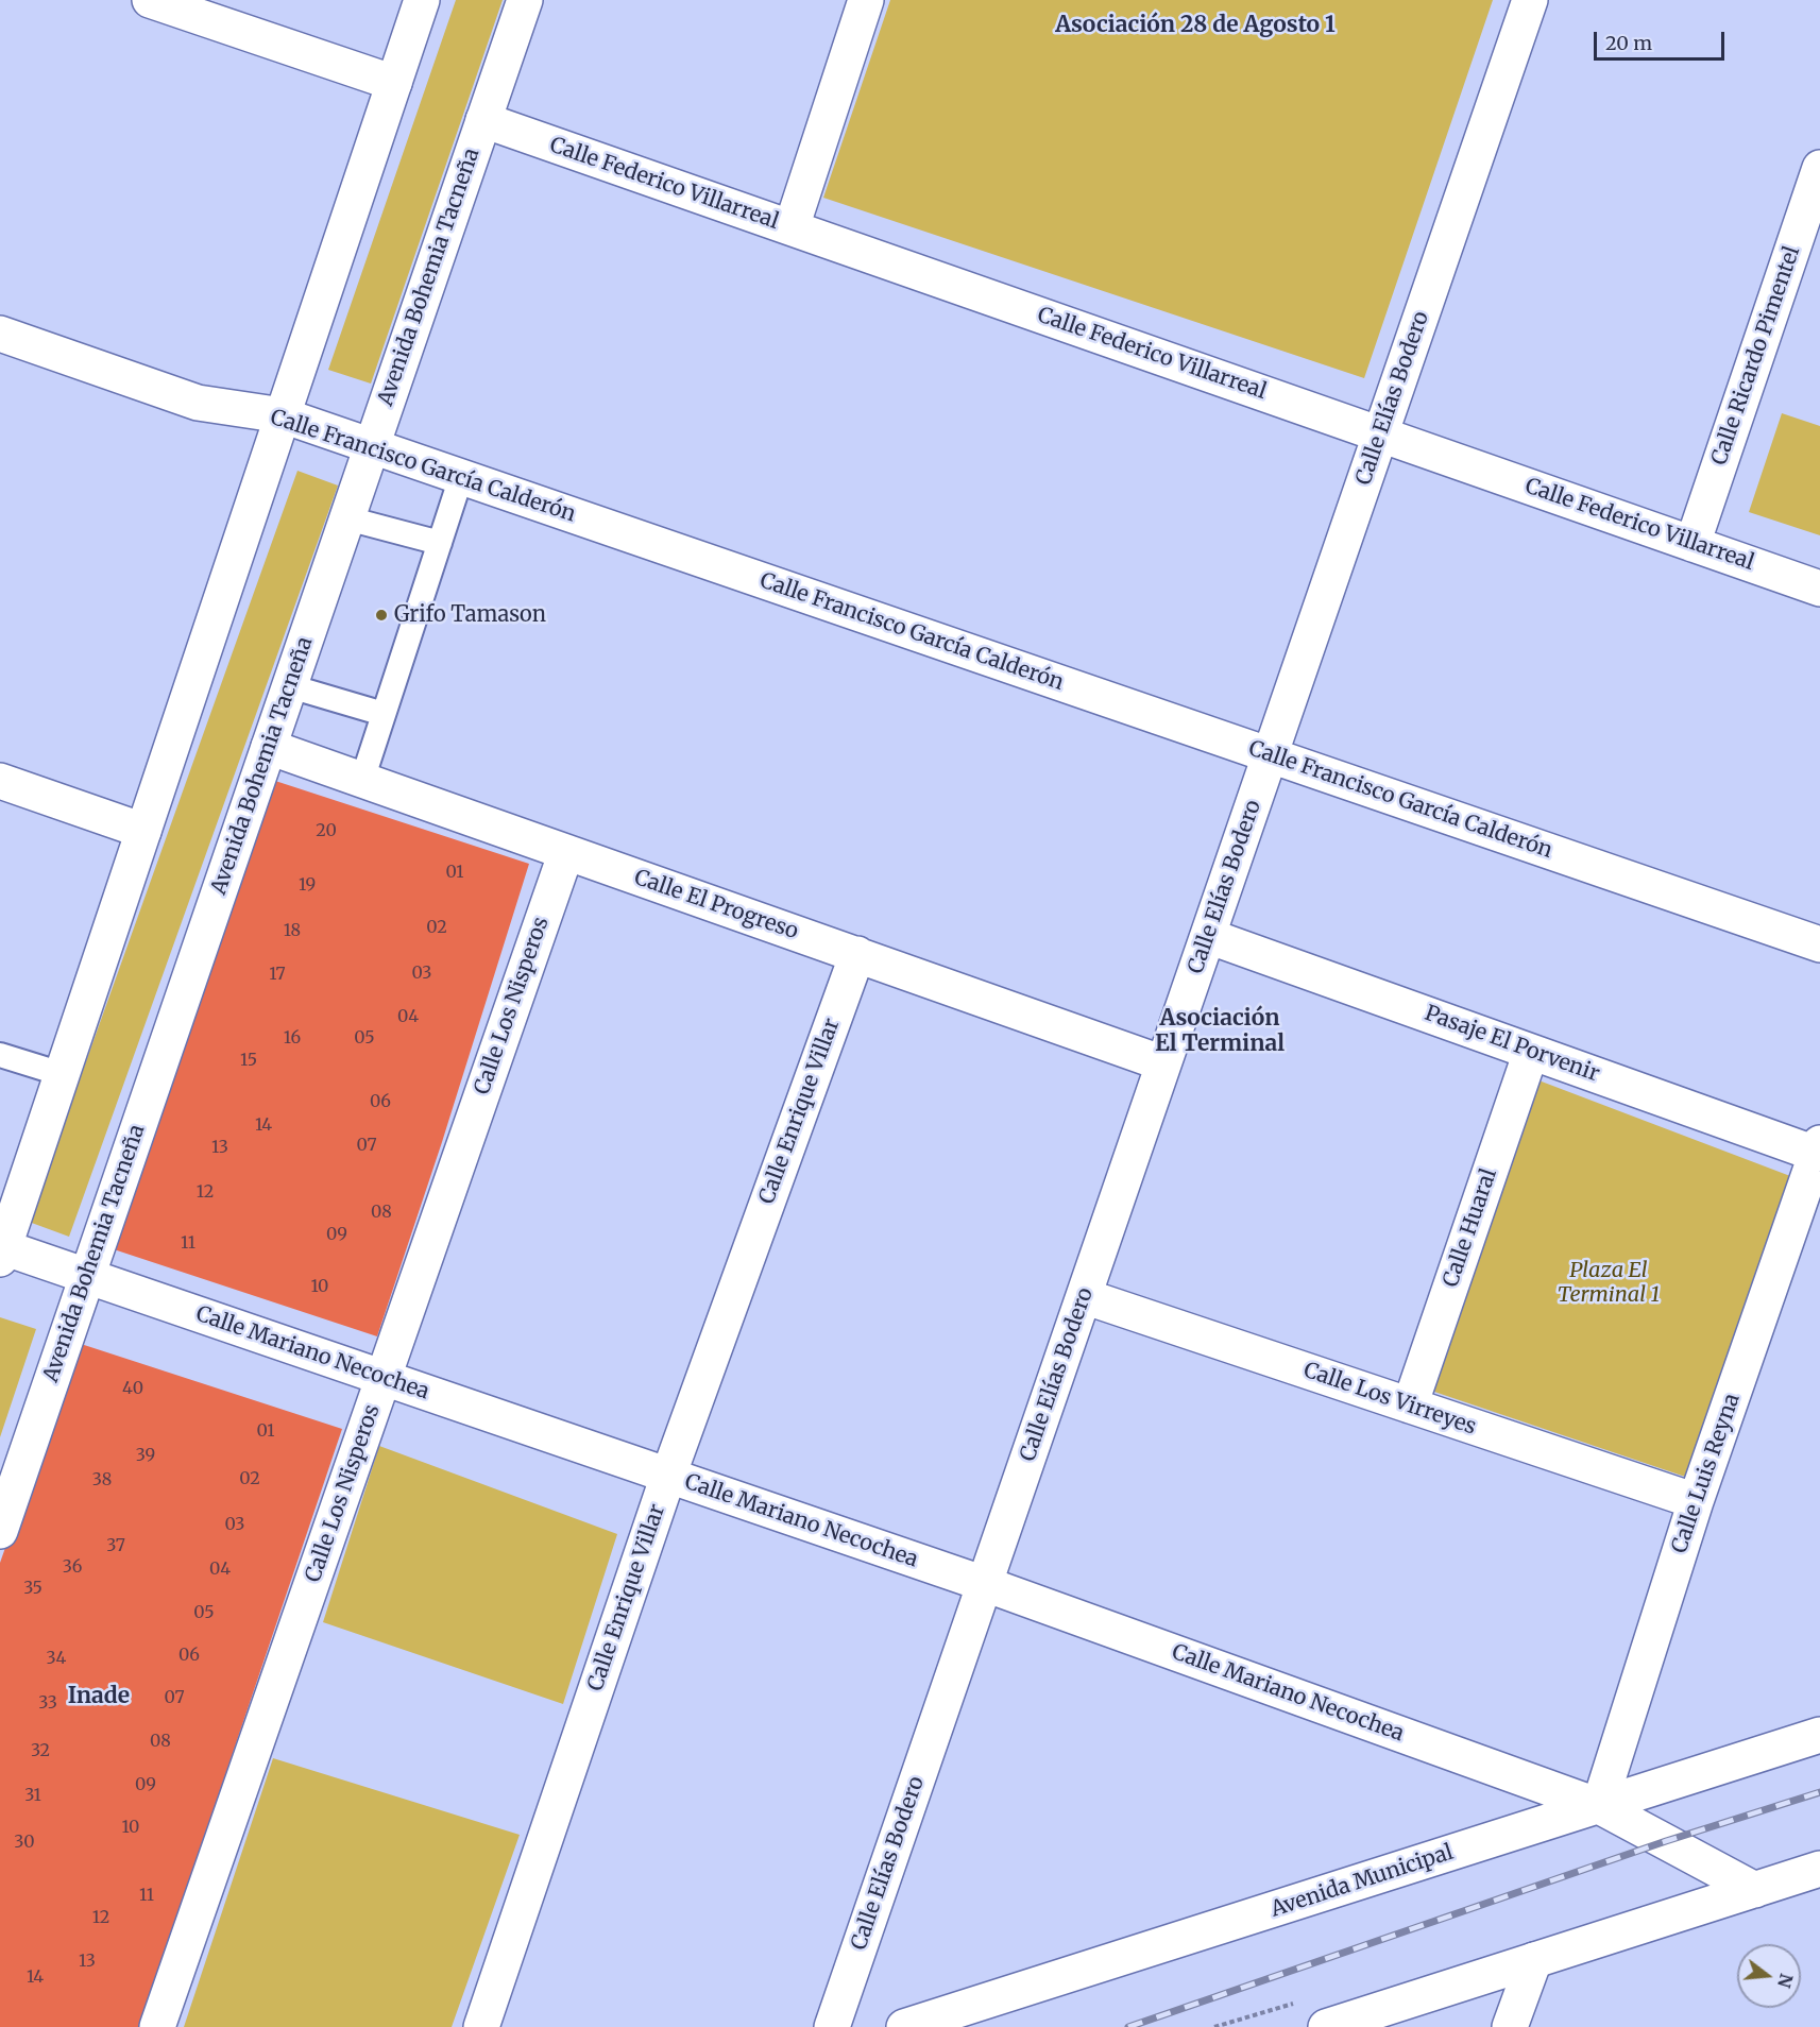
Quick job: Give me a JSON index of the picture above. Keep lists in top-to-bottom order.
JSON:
{
  "streets": {
    "street": [
      "Calle Federico Villarreal",
      "Avenida Bohemia Tacneña",
      "Calle Ricardo Pimentel",
      "Calle Elías Bodero",
      "Calle Francisco García Calderón",
      "Calle El Progreso",
      "Calle Los Nisperos",
      "Pasaje El Porvenir",
      "Calle Enrique Villar",
      "Calle Huaral",
      "Calle Mariano Necochea",
      "Calle Los Virreyes",
      "Calle Luis Reyna",
      "Avenida Municipal"
    ]
  },
  "crossings": [
    ["Calle Federico Villarreal", "Avenida Bohemia Tacneña"],
    ["Calle Federico Villarreal", "Calle Ricardo Pimentel"],
    ["Calle Federico Villarreal", "Calle Elías Bodero"],
    ["Avenida Bohemia Tacneña", "Calle Francisco García Calderón"],
    ["Avenida Bohemia Tacneña", "Calle El Progreso"],
    ["Avenida Bohemia Tacneña", "Calle Mariano Necochea"],
    ["Calle Elías Bodero", "Calle Francisco García Calderón"],
    ["Calle Elías Bodero", "Calle El Progreso"],
    ["Calle Elías Bodero", "Pasaje El Porvenir"],
    ["Calle Elías Bodero", "Calle Mariano Necochea"],
    ["Calle Elías Bodero", "Calle Los Virreyes"],
    ["Calle El Progreso", "Calle Los Nisperos"],
    ["Calle El Progreso", "Calle Enrique Villar"],
    ["Calle Los Nisperos", "Calle Mariano Necochea"],
    ["Pasaje El Porvenir", "Calle Huaral"],
    ["Pasaje El Porvenir", "Calle Luis Reyna"],
    ["Calle Enrique Villar", "Calle Mariano Necochea"],
    ["Calle Huaral", "Calle Los Virreyes"],
    ["Calle Mariano Necochea", "Calle Luis Reyna"],
    ["Calle Mariano Necochea", "Avenida Municipal"],
    ["Calle Los Virreyes", "Calle Luis Reyna"],
    ["Calle Luis Reyna", "Avenida Municipal"]
  ],
  "districts": ["Asociación 28 de Agosto 1", "Asociación El Terminal", "Inade"],
  "parks": ["Plaza El Terminal 1"],
  "places": ["Grifo Tamason"],
  "house_numbers": [
    "20",
    "01",
    "19",
    "02",
    "18",
    "03",
    "17",
    "04",
    "16",
    "05",
    "15",
    "06",
    "14",
    "07",
    "13",
    "12",
    "08",
    "09",
    "11",
    "10",
    "40",
    "01",
    "39",
    "02",
    "38",
    "03",
    "37",
    "36",
    "04",
    "35",
    "05",
    "06",
    "34",
    "07",
    "33",
    "08",
    "32",
    "09",
    "31",
    "10",
    "30",
    "11",
    "12",
    "13",
    "14"
  ],
  "scale_bar": "20 m",
  "north": "right"
}
